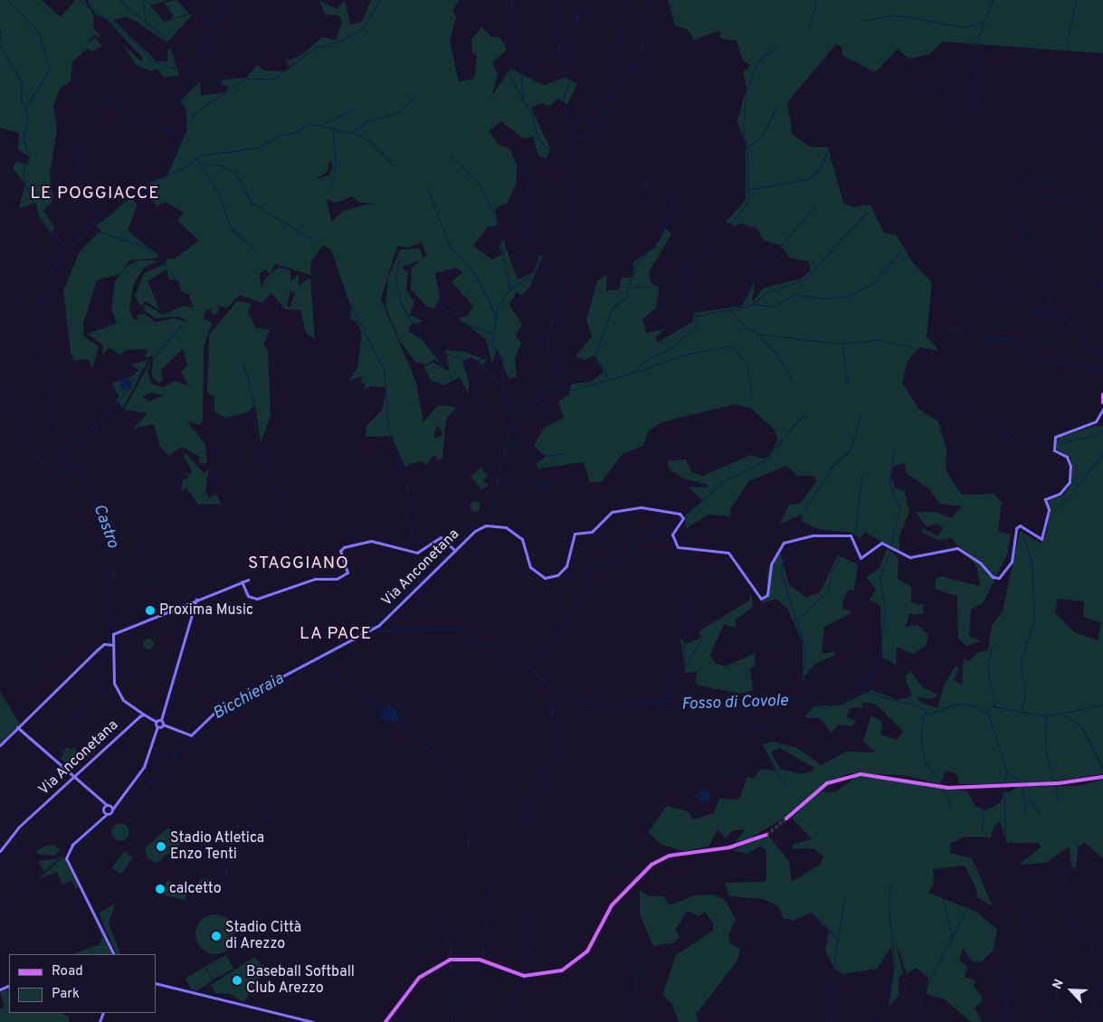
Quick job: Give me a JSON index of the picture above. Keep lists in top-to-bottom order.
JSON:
{
  "streets": {
    "main road": ["Via Anconetana"]
  },
  "districts": ["LE POGGIACCE", "STAGGIANO", "LA PACE"],
  "water": ["Castro", "Bicchieraia", "Fosso di Covole"],
  "places": [
    "Proxima Music",
    "Stadio Atletica Enzo Tenti",
    "calcetto",
    "Stadio Città di Arezzo",
    "Baseball Softball Club Arezzo"
  ],
  "legend": ["Road", "Park"],
  "north": "top left"
}
